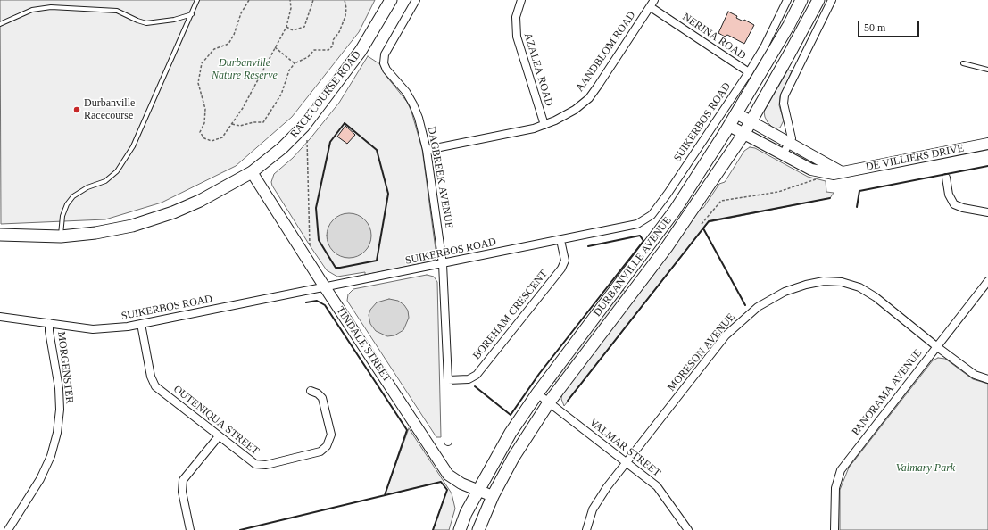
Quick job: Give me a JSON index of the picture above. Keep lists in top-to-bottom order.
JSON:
{
  "streets": {
    "main road": [
      "RACE COURSE ROAD",
      "DE VILLIERS DRIVE",
      "DURBANVILLE AVENUE",
      "TINDALE STREET"
    ],
    "street": [
      "NERINA ROAD",
      "AANDBLOM ROAD",
      "AZALEA ROAD",
      "SUIKERBOS ROAD",
      "DAGBREEK AVENUE",
      "BOREHAM CRESCENT",
      "MORESON AVENUE",
      "MORGENSTER",
      "PANORAMA AVENUE",
      "OUTENIQUA STREET",
      "VALMAR STREET"
    ]
  },
  "crossings": [
    ["NERINA ROAD", "AANDBLOM ROAD"],
    ["NERINA ROAD", "SUIKERBOS ROAD"],
    ["AANDBLOM ROAD", "AZALEA ROAD"],
    ["AANDBLOM ROAD", "DAGBREEK AVENUE"],
    ["RACE COURSE ROAD", "TINDALE STREET"],
    ["SUIKERBOS ROAD", "DAGBREEK AVENUE"],
    ["SUIKERBOS ROAD", "BOREHAM CRESCENT"],
    ["SUIKERBOS ROAD", "TINDALE STREET"],
    ["SUIKERBOS ROAD", "MORGENSTER"],
    ["SUIKERBOS ROAD", "OUTENIQUA STREET"],
    ["DE VILLIERS DRIVE", "DURBANVILLE AVENUE"],
    ["DAGBREEK AVENUE", "BOREHAM CRESCENT"],
    ["DURBANVILLE AVENUE", "TINDALE STREET"],
    ["DURBANVILLE AVENUE", "VALMAR STREET"],
    ["MORESON AVENUE", "PANORAMA AVENUE"],
    ["MORESON AVENUE", "VALMAR STREET"]
  ],
  "parks": ["Durbanville Nature Reserve", "Valmary Park"],
  "places": ["Durbanville Racecourse"],
  "scale_bar": "50 m"
}
